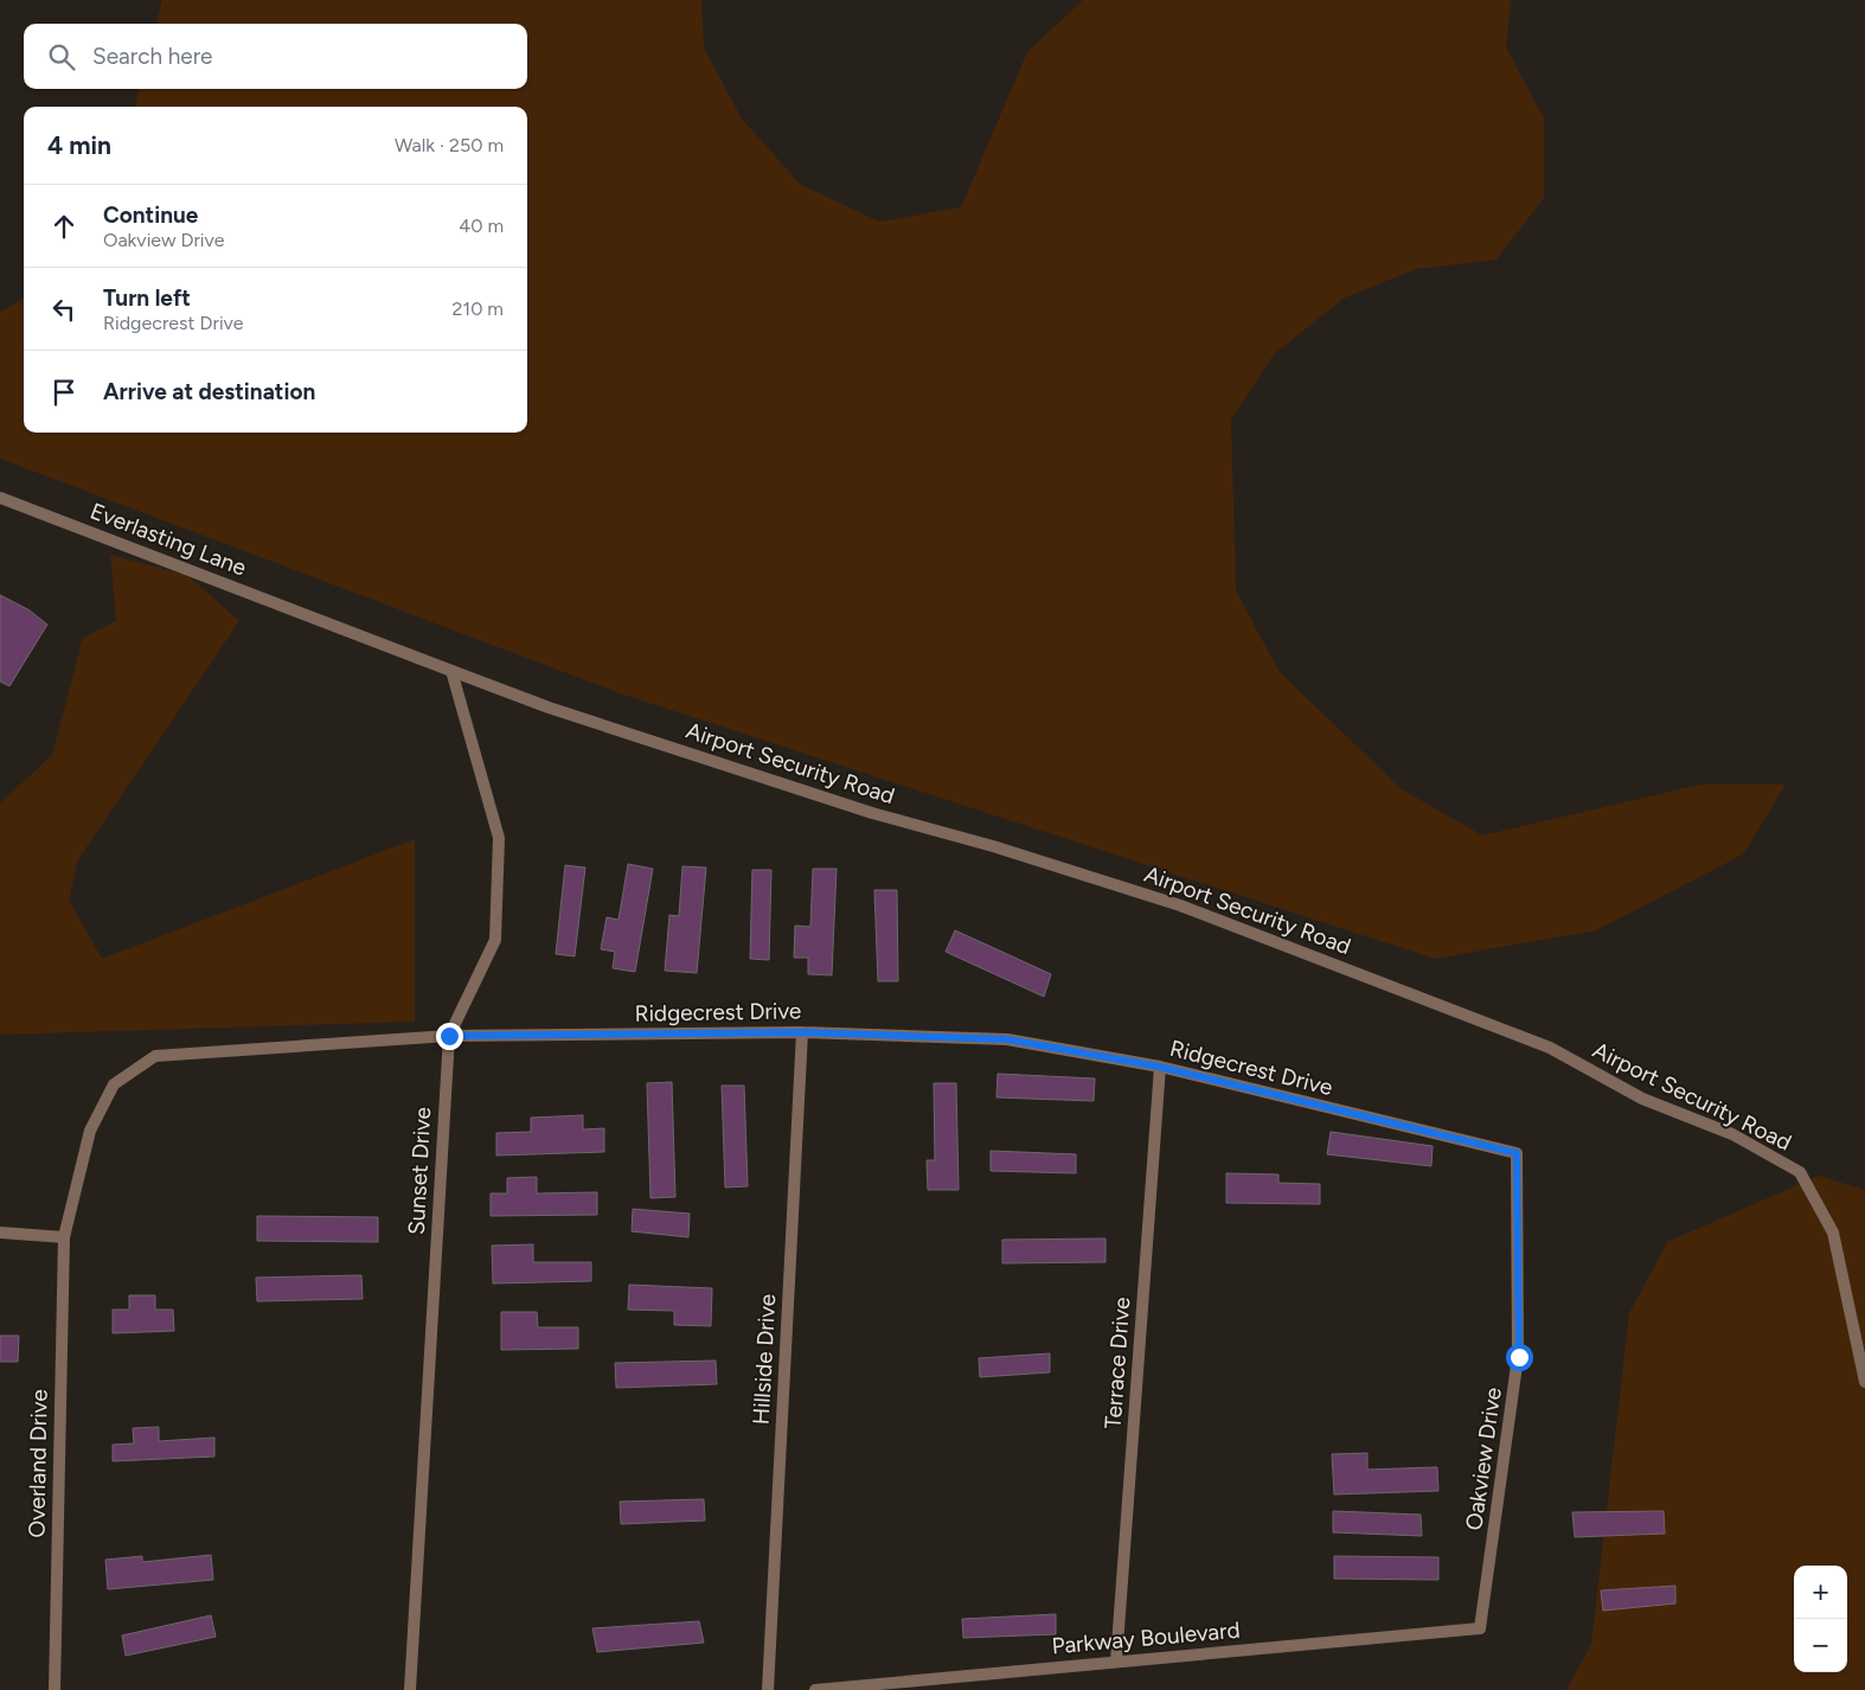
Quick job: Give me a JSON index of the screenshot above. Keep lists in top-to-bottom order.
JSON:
{
  "streets": {
    "street": [
      "Everlasting Lane",
      "Airport Security Road",
      "Ridgecrest Drive",
      "Sunset Drive",
      "Hillside Drive",
      "Terrace Drive",
      "Oakview Drive",
      "Overland Drive",
      "Parkway Boulevard"
    ]
  },
  "crossings": [
    ["Everlasting Lane", "Airport Security Road"],
    ["Everlasting Lane", "Sunset Drive"],
    ["Airport Security Road", "Sunset Drive"],
    ["Ridgecrest Drive", "Sunset Drive"],
    ["Ridgecrest Drive", "Hillside Drive"],
    ["Ridgecrest Drive", "Terrace Drive"],
    ["Ridgecrest Drive", "Oakview Drive"],
    ["Ridgecrest Drive", "Overland Drive"],
    ["Terrace Drive", "Parkway Boulevard"],
    ["Oakview Drive", "Parkway Boulevard"]
  ],
  "page": {
    "search": "Search here",
    "heading": ["4 min", "Walk · 250 m"],
    "list": [
      ["Continue", "Oakview Drive", "40 m"],
      ["Turn left", "Ridgecrest Drive", "210 m"],
      "Arrive at destination"
    ],
    "map_buttons": ["+", "−"]
  }
}
